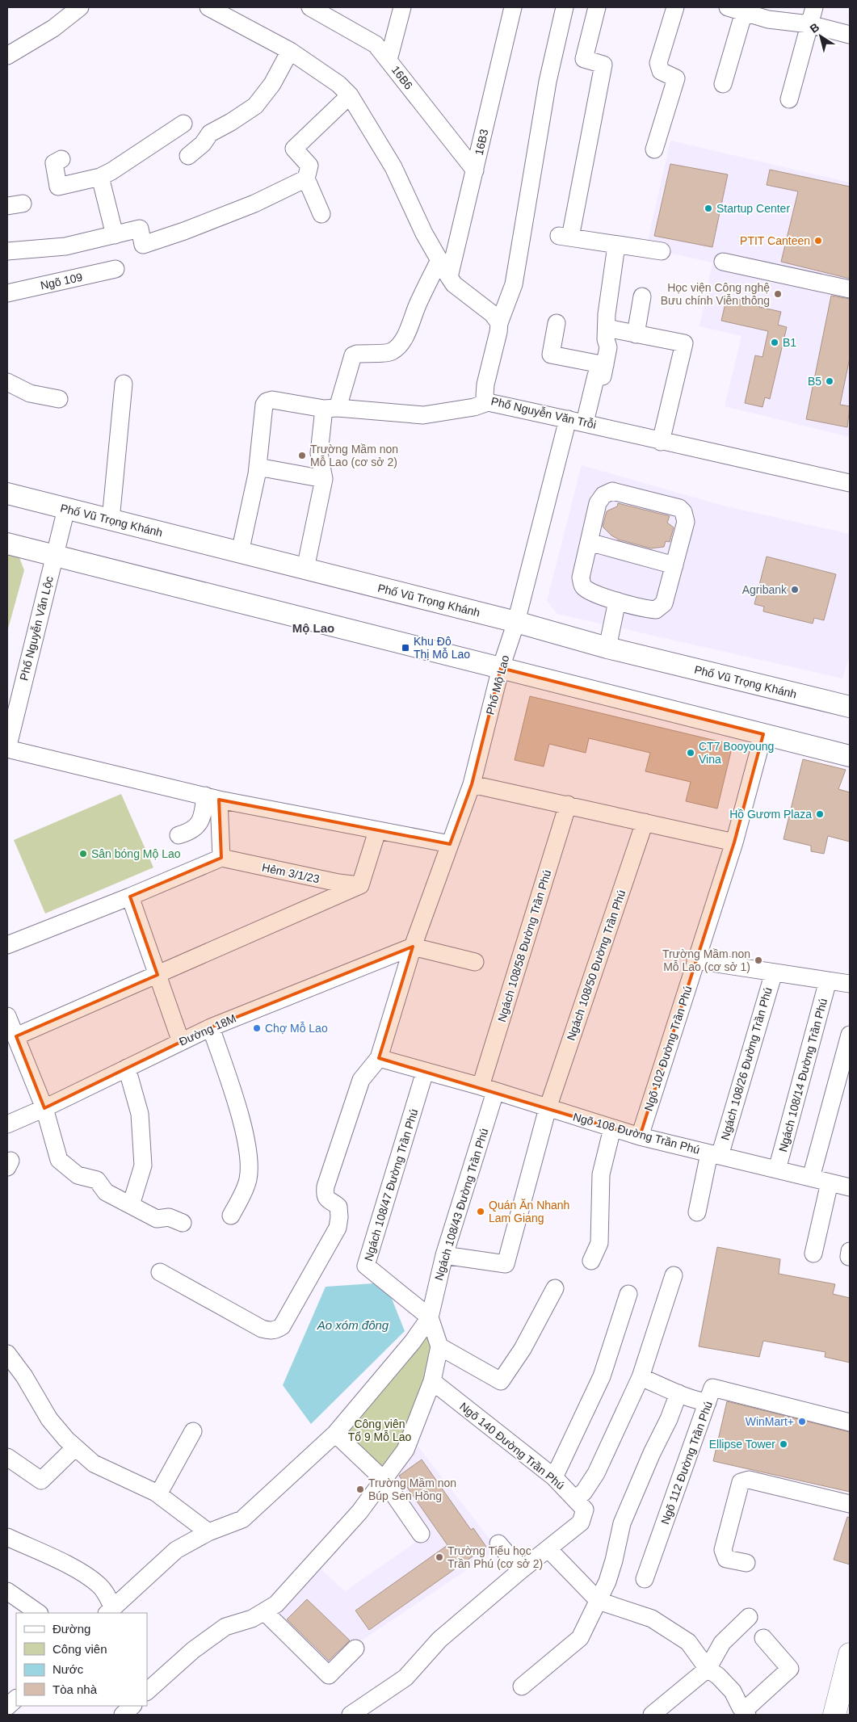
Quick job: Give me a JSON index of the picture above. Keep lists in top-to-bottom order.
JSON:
{
  "streets": {
    "main road": ["Phố Vũ Trọng Khánh"],
    "street": [
      "16B6",
      "16B3",
      "Ngõ 109",
      "Phố Nguyễn Văn Trỗi",
      "Phố Nguyễn Văn Lộc",
      "Phố Mộ Lao",
      "Hẻm 3/1/23",
      "Ngách 108/58 Đường Trần Phú",
      "Ngách 108/50 Đường Trần Phú",
      "Đường 18M",
      "Ngõ 102 Đường Trần Phú",
      "Ngách 108/26 Đường Trần Phú",
      "Ngách 108/14 Đường Trần Phú",
      "Ngõ 108 Đường Trần Phú",
      "Ngách 108/47 Đường Trần Phú",
      "Ngách 108/43 Đường Trần Phú",
      "Ngõ 140 Đường Trần Phú",
      "Ngõ 112 Đường Trần Phú"
    ]
  },
  "crossings": [
    ["16B6", "16B3"],
    ["Phố Nguyễn Văn Trỗi", "Phố Mộ Lao"],
    ["Phố Vũ Trọng Khánh", "Phố Nguyễn Văn Lộc"],
    ["Phố Vũ Trọng Khánh", "Phố Mộ Lao"],
    ["Phố Mộ Lao", "Đường 18M"],
    ["Phố Mộ Lao", "Ngõ 108 Đường Trần Phú"],
    ["Ngách 108/58 Đường Trần Phú", "Ngõ 108 Đường Trần Phú"],
    ["Ngách 108/58 Đường Trần Phú", "Ngách 108/43 Đường Trần Phú"],
    ["Ngách 108/50 Đường Trần Phú", "Ngõ 108 Đường Trần Phú"],
    ["Ngách 108/50 Đường Trần Phú", "Ngách 108/43 Đường Trần Phú"],
    ["Ngõ 102 Đường Trần Phú", "Ngõ 108 Đường Trần Phú"],
    ["Ngách 108/26 Đường Trần Phú", "Ngõ 108 Đường Trần Phú"],
    ["Ngách 108/14 Đường Trần Phú", "Ngõ 108 Đường Trần Phú"],
    ["Ngõ 108 Đường Trần Phú", "Ngách 108/47 Đường Trần Phú"],
    ["Ngõ 108 Đường Trần Phú", "Ngách 108/43 Đường Trần Phú"],
    ["Ngách 108/47 Đường Trần Phú", "Ngách 108/43 Đường Trần Phú"]
  ],
  "districts": ["Mộ Lao"],
  "water": ["Ao xóm đông"],
  "parks": ["Công viên Tổ 9 Mỗ Lao"],
  "places": {
    "other": [
      "Startup Center",
      "PTIT Canteen",
      "Học viện Công nghệ Bưu chính Viễn thông",
      "B1",
      "B5",
      "Trường Mầm non Mỗ Lao (cơ sở 2)",
      "Agribank",
      "CT7 Booyoung Vina",
      "Hồ Gươm Plaza",
      "Sân bóng Mộ Lao",
      "Trường Mầm non Mỗ Lao (cơ sở 1)",
      "Chợ Mỗ Lao",
      "Quán Ăn Nhanh Lam Giang",
      "WinMart+",
      "Ellipse Tower",
      "Trường Mầm non Búp Sen Hồng",
      "Trường Tiểu học Trần Phú (cơ sở 2)"
    ],
    "transit": ["Khu Đô Thị Mỗ Lao"]
  },
  "legend": [
    "Đường",
    "Công viên",
    "Nước",
    "Tòa nhà"
  ],
  "north": "top left"
}
